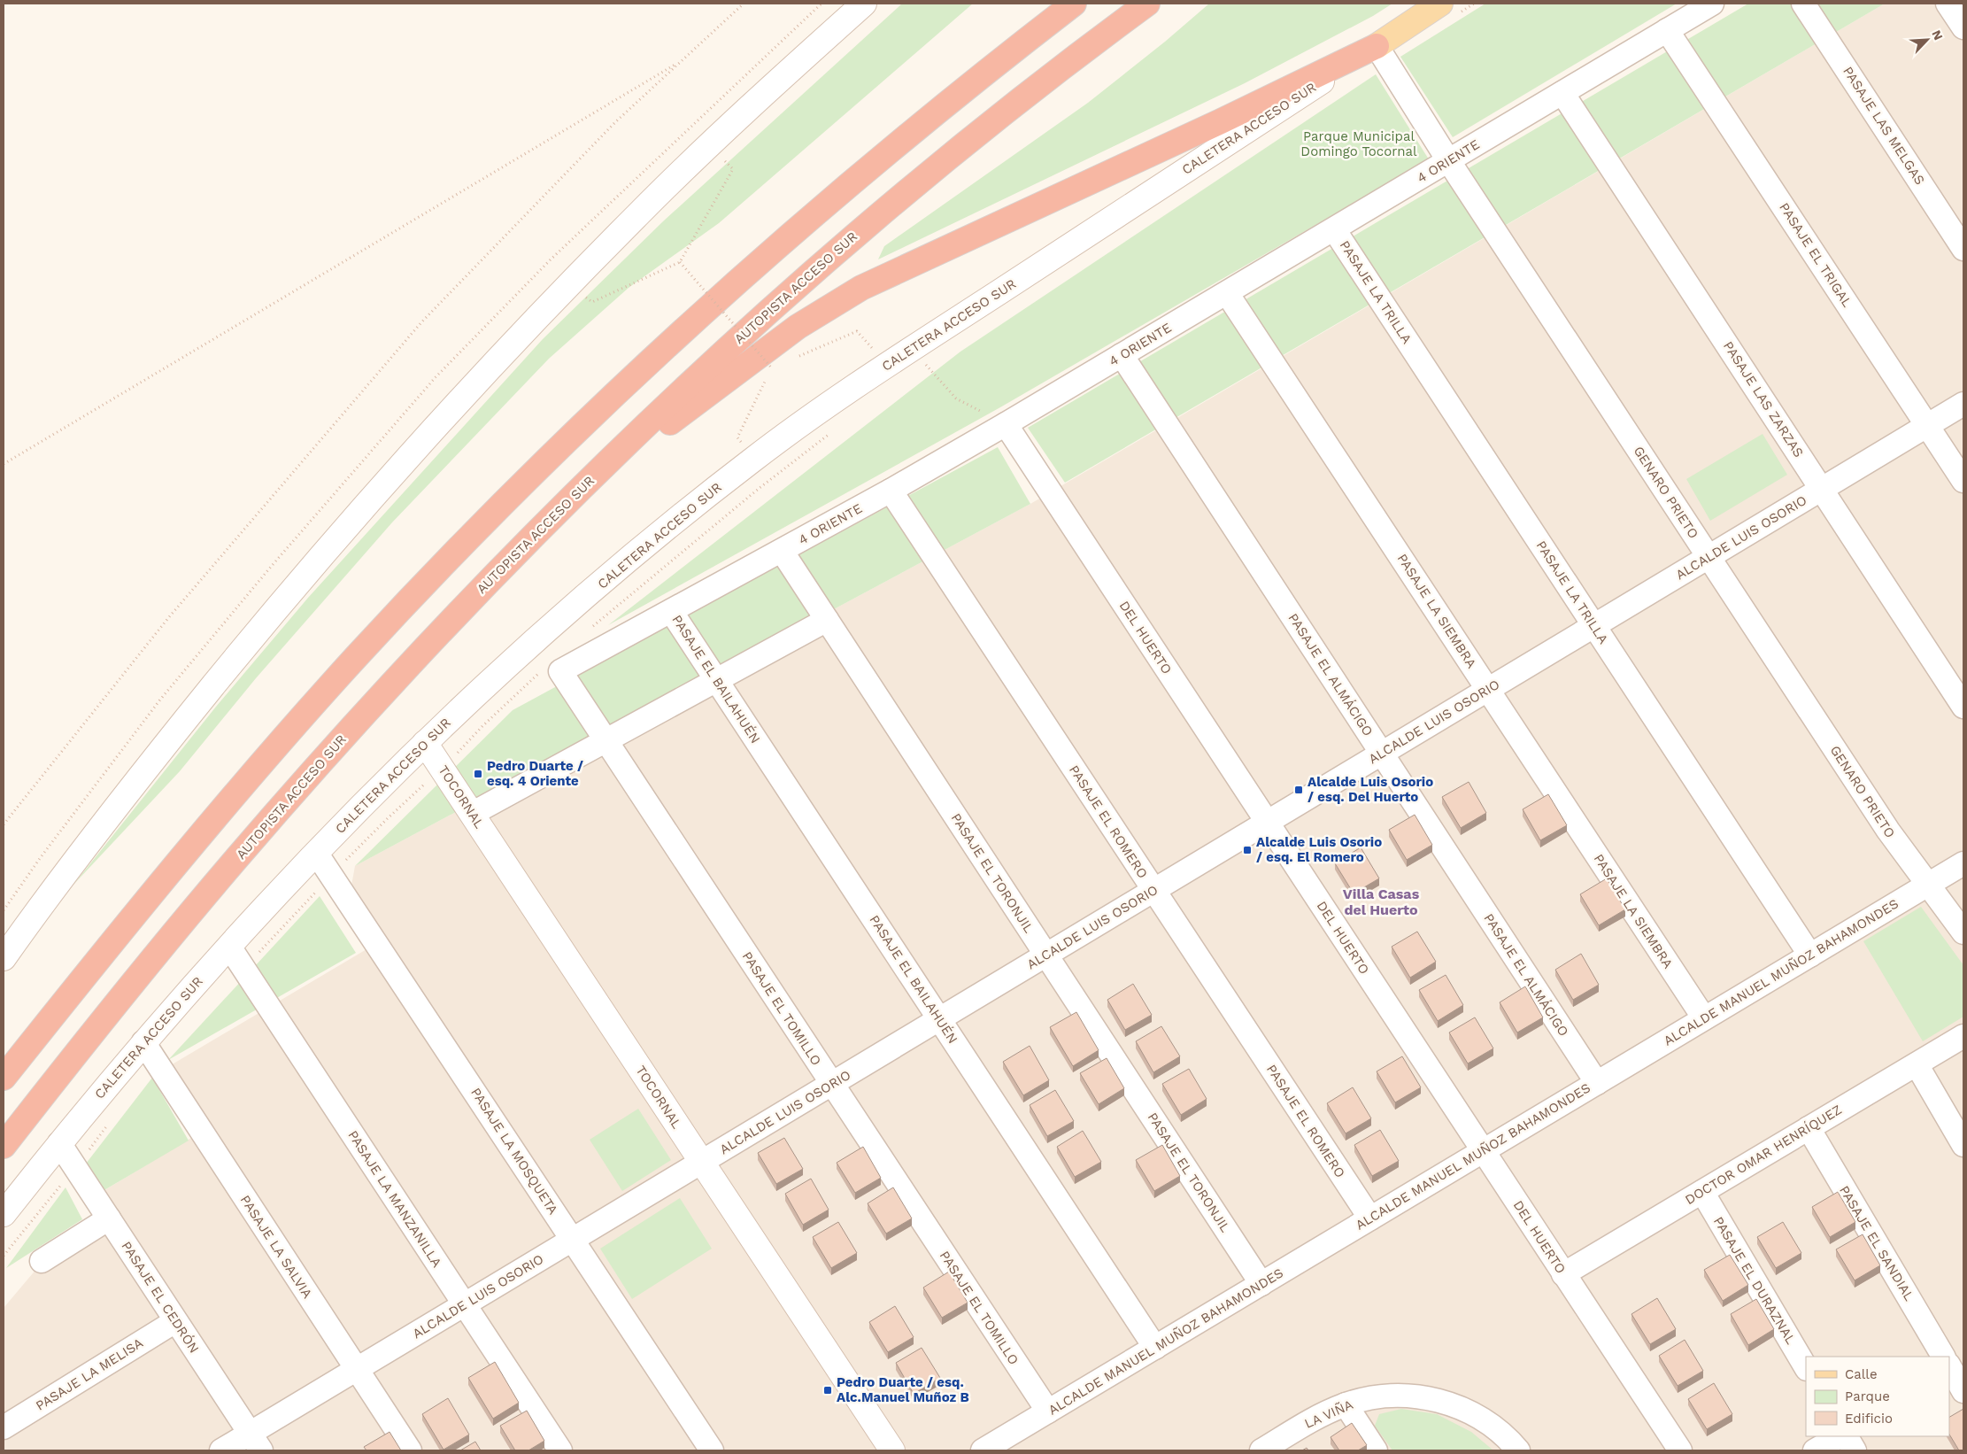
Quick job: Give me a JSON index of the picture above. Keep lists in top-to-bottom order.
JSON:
{
  "streets": {
    "highway": ["AUTOPISTA ACCESO SUR"],
    "main road": ["CALETERA ACCESO SUR", "TOCORNAL"],
    "street": [
      "PASAJE LAS MELGAS",
      "4 ORIENTE",
      "PASAJE EL TRIGAL",
      "PASAJE LA TRILLA",
      "PASAJE LAS ZARZAS",
      "GENARO PRIETO",
      "ALCALDE LUIS OSORIO",
      "PASAJE LA SIEMBRA",
      "DEL HUERTO",
      "PASAJE EL ALMÁCIGO",
      "PASAJE EL BAILAHUÉN",
      "PASAJE EL ROMERO",
      "PASAJE EL TORONJIL",
      "ALCALDE MANUEL MUÑOZ BAHAMONDES",
      "PASAJE EL TOMILLO",
      "PASAJE LA MOSQUETA",
      "DOCTOR OMAR HENRÍQUEZ",
      "PASAJE LA MANZANILLA",
      "PASAJE EL SANDIAL",
      "PASAJE LA SALVIA",
      "PASAJE EL DURAZNAL",
      "PASAJE EL CEDRÓN",
      "PASAJE LA MELISA",
      "LA VIÑA"
    ]
  },
  "crossings": [
    ["CALETERA ACCESO SUR", "GENARO PRIETO"],
    ["CALETERA ACCESO SUR", "TOCORNAL"],
    ["CALETERA ACCESO SUR", "PASAJE LA MOSQUETA"],
    ["CALETERA ACCESO SUR", "PASAJE LA MANZANILLA"],
    ["CALETERA ACCESO SUR", "PASAJE LA SALVIA"],
    ["CALETERA ACCESO SUR", "PASAJE EL CEDRÓN"],
    ["4 ORIENTE", "PASAJE EL TRIGAL"],
    ["4 ORIENTE", "PASAJE LA TRILLA"],
    ["4 ORIENTE", "PASAJE LAS ZARZAS"],
    ["4 ORIENTE", "GENARO PRIETO"],
    ["4 ORIENTE", "PASAJE LA SIEMBRA"],
    ["4 ORIENTE", "DEL HUERTO"],
    ["4 ORIENTE", "PASAJE EL ALMÁCIGO"],
    ["4 ORIENTE", "PASAJE EL BAILAHUÉN"],
    ["4 ORIENTE", "PASAJE EL ROMERO"],
    ["4 ORIENTE", "PASAJE EL TORONJIL"],
    ["4 ORIENTE", "PASAJE EL TOMILLO"],
    ["PASAJE EL TRIGAL", "ALCALDE LUIS OSORIO"],
    ["PASAJE LA TRILLA", "ALCALDE LUIS OSORIO"],
    ["PASAJE LA TRILLA", "ALCALDE MANUEL MUÑOZ BAHAMONDES"],
    ["PASAJE LAS ZARZAS", "ALCALDE LUIS OSORIO"],
    ["GENARO PRIETO", "ALCALDE LUIS OSORIO"],
    ["GENARO PRIETO", "ALCALDE MANUEL MUÑOZ BAHAMONDES"],
    ["ALCALDE LUIS OSORIO", "PASAJE LA SIEMBRA"],
    ["ALCALDE LUIS OSORIO", "DEL HUERTO"],
    ["ALCALDE LUIS OSORIO", "PASAJE EL ALMÁCIGO"],
    ["ALCALDE LUIS OSORIO", "PASAJE EL BAILAHUÉN"],
    ["ALCALDE LUIS OSORIO", "TOCORNAL"],
    ["ALCALDE LUIS OSORIO", "PASAJE EL ROMERO"],
    ["ALCALDE LUIS OSORIO", "PASAJE EL TORONJIL"],
    ["ALCALDE LUIS OSORIO", "PASAJE EL TOMILLO"],
    ["ALCALDE LUIS OSORIO", "PASAJE LA MOSQUETA"],
    ["ALCALDE LUIS OSORIO", "PASAJE LA MANZANILLA"],
    ["ALCALDE LUIS OSORIO", "PASAJE LA SALVIA"],
    ["ALCALDE LUIS OSORIO", "PASAJE EL CEDRÓN"],
    ["PASAJE LA SIEMBRA", "ALCALDE MANUEL MUÑOZ BAHAMONDES"],
    ["DEL HUERTO", "ALCALDE MANUEL MUÑOZ BAHAMONDES"],
    ["DEL HUERTO", "DOCTOR OMAR HENRÍQUEZ"],
    ["PASAJE EL ALMÁCIGO", "ALCALDE MANUEL MUÑOZ BAHAMONDES"],
    ["PASAJE EL BAILAHUÉN", "ALCALDE MANUEL MUÑOZ BAHAMONDES"],
    ["PASAJE EL ROMERO", "ALCALDE MANUEL MUÑOZ BAHAMONDES"],
    ["PASAJE EL TORONJIL", "ALCALDE MANUEL MUÑOZ BAHAMONDES"],
    ["ALCALDE MANUEL MUÑOZ BAHAMONDES", "PASAJE EL TOMILLO"],
    ["DOCTOR OMAR HENRÍQUEZ", "PASAJE EL SANDIAL"],
    ["DOCTOR OMAR HENRÍQUEZ", "PASAJE EL DURAZNAL"],
    ["PASAJE EL CEDRÓN", "PASAJE LA MELISA"]
  ],
  "districts": ["Villa Casas del Huerto"],
  "parks": ["Parque Municipal Domingo Tocornal"],
  "places": {
    "transit": [
      "Pedro Duarte / esq. 4 Oriente",
      "Alcalde Luis Osorio / esq. Del Huerto",
      "Alcalde Luis Osorio / esq. El Romero",
      "Pedro Duarte / esq. Alc.Manuel Muñoz B"
    ]
  },
  "legend": ["Calle", "Parque", "Edificio"],
  "north": "top right"
}
